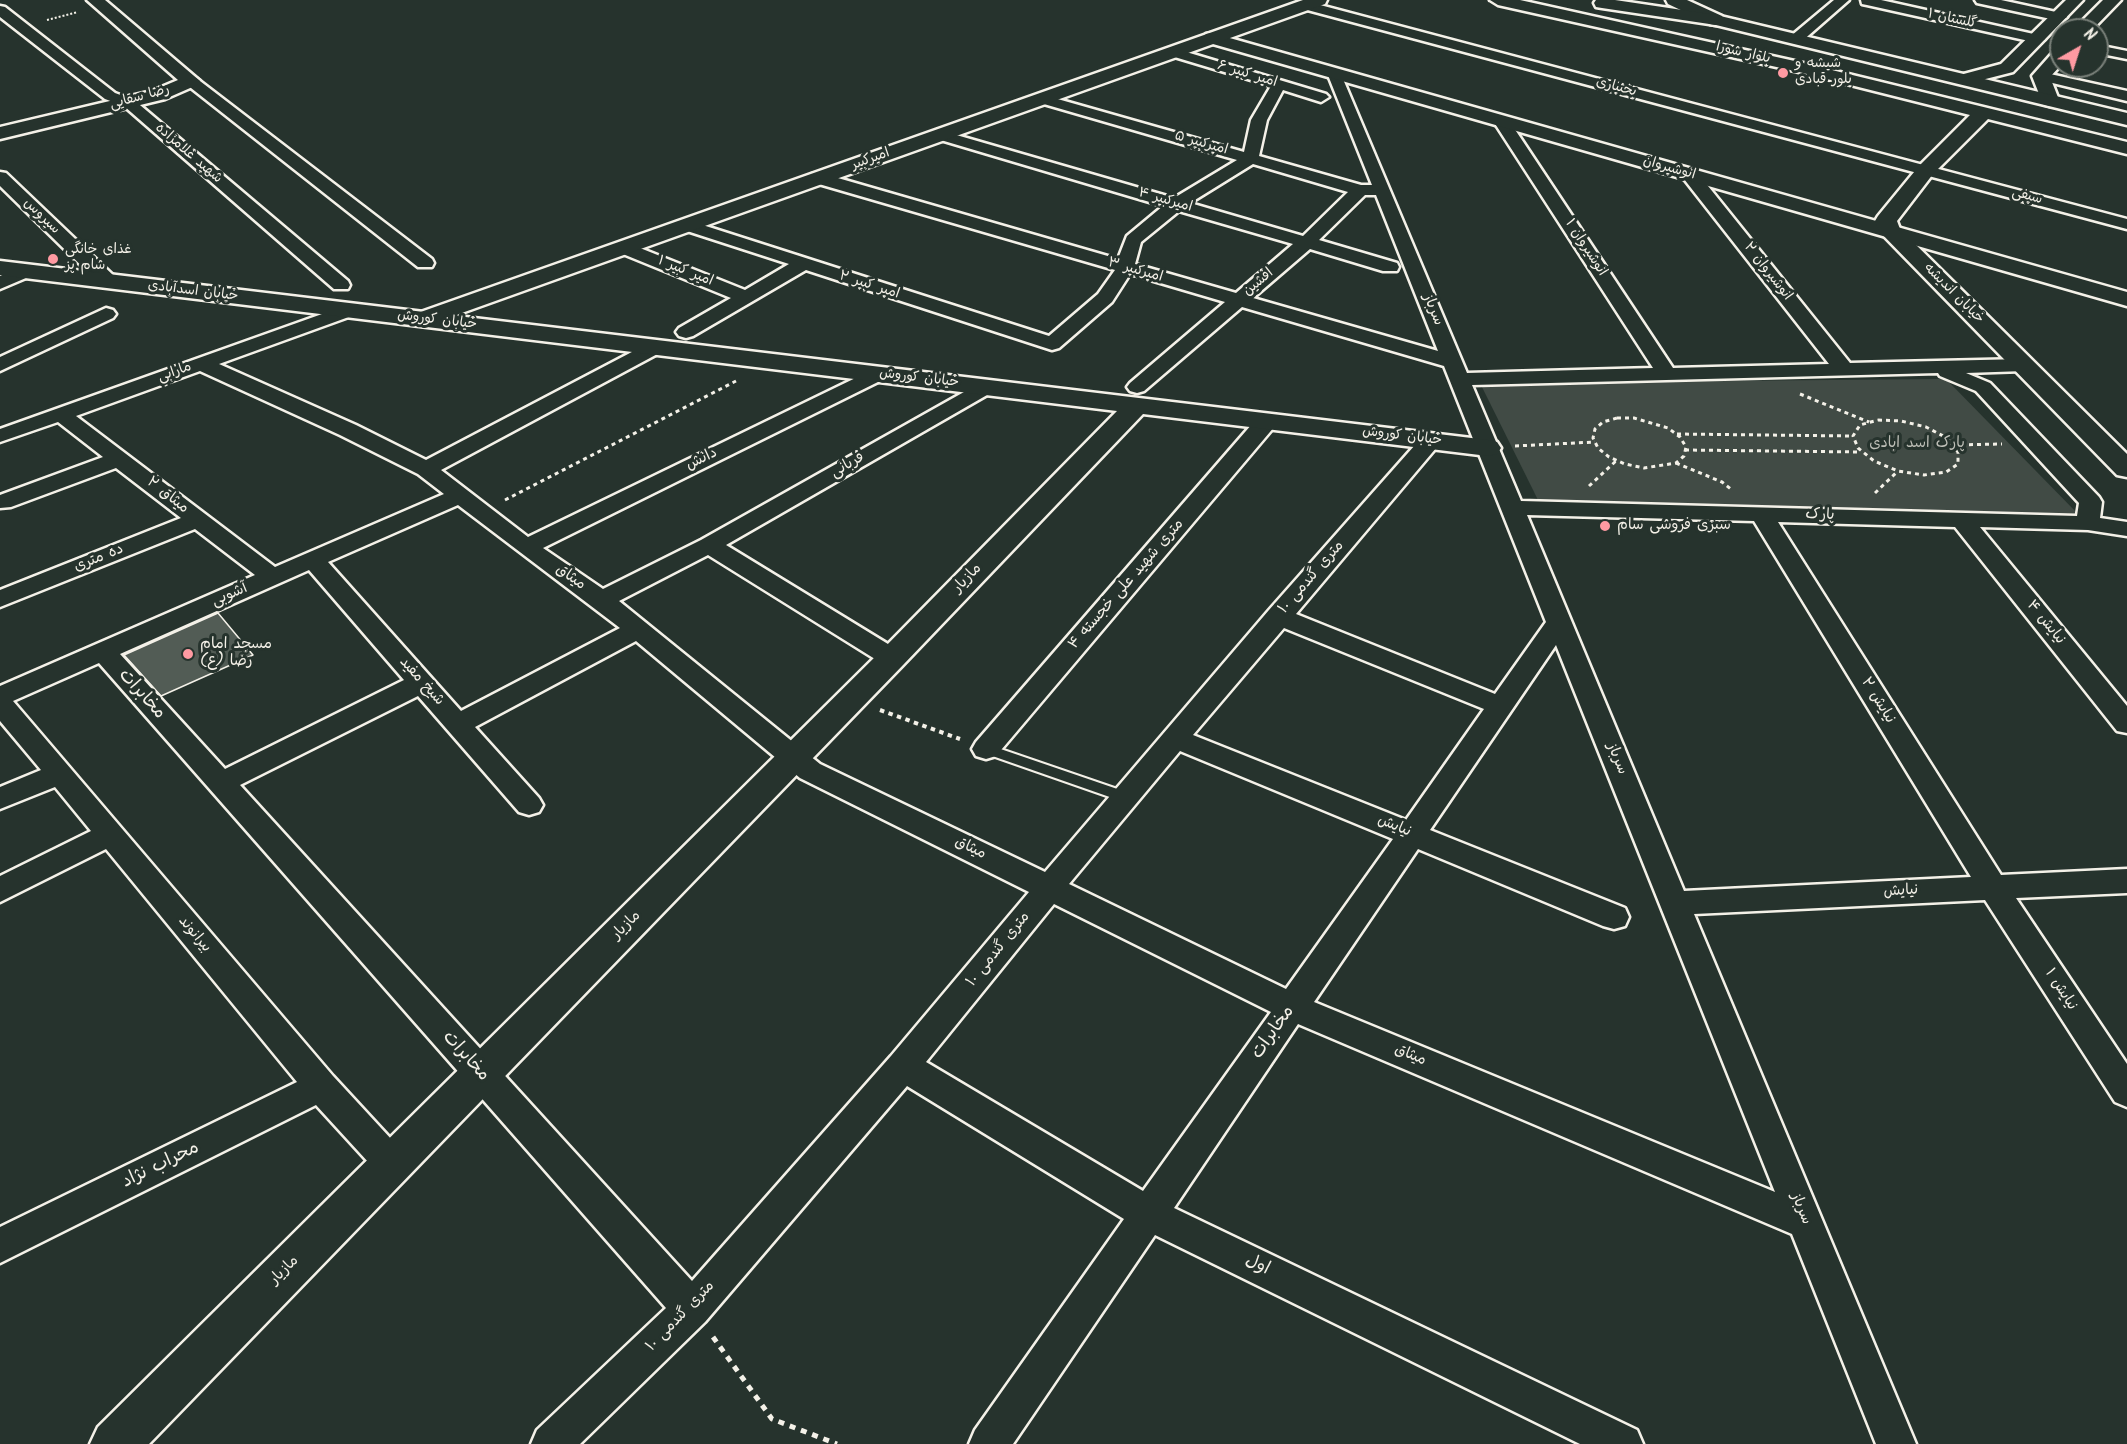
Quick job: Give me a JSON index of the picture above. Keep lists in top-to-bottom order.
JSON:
{
  "streets": {
    "main road": [
      "بلوار شورا",
      "رضا سقایی",
      "امیرکبیر",
      "انوشیروان",
      "خیابان اسدآبادی",
      "خیابان اندیشه",
      "خیابان کوروش",
      "مازیار"
    ],
    "street": [
      "گلستان ۱",
      "امیر کبیر ۶",
      "بختیاری",
      "امیرکبیر ۵",
      "شهید غلامزاده",
      "سیفی",
      "امیرکبیر ۴",
      "سیروس",
      "انوشیروان ۱",
      "امیرکبیر ۳",
      "امیر کبیر ۱",
      "انوشیروان ۲",
      "افشین",
      "امیر کبیر ۲",
      "سرباز",
      "مارابي",
      "دانش",
      "قربانی",
      "میثاق ۲",
      "پارک",
      "ده متری",
      "میثاق",
      "۱۰ متری گندمی",
      "۴ متری شهید علی خجسته",
      "آشوبی",
      "نیایش ۴",
      "شیخ مفید",
      "مخابرات",
      "نیایش ۲",
      "نیایش",
      "بیرانوند",
      "نیایش ۱",
      "محراب نژاد",
      "اول"
    ]
  },
  "crossings": [
    ["امیر کبیر ۶", "امیرکبیر"],
    ["بختیاری", "امیرکبیر"],
    ["بختیاری", "سیفی"],
    ["رضا سقایی", "شهید غلامزاده"],
    ["امیرکبیر ۵", "امیرکبیر"],
    ["امیرکبیر ۵", "افشین"],
    ["امیرکبیر", "انوشیروان"],
    ["امیرکبیر", "امیرکبیر ۴"],
    ["امیرکبیر", "امیرکبیر ۳"],
    ["امیرکبیر", "امیر کبیر ۱"],
    ["امیرکبیر", "امیر کبیر ۲"],
    ["امیرکبیر", "خیابان کوروش"],
    ["انوشیروان", "انوشیروان ۱"],
    ["انوشیروان", "انوشیروان ۲"],
    ["انوشیروان", "خیابان اندیشه"],
    ["انوشیروان", "سرباز"],
    ["امیرکبیر ۴", "افشین"],
    ["سیروس", "خیابان اسدآبادی"],
    ["امیرکبیر ۳", "افشین"],
    ["امیرکبیر ۳", "امیر کبیر ۲"],
    ["امیرکبیر ۳", "سرباز"],
    ["افشین", "خیابان کوروش"],
    ["افشین", "مازیار"],
    ["خیابان اسدآبادی", "خیابان کوروش"],
    ["خیابان اسدآبادی", "مارابي"],
    ["سرباز", "خیابان کوروش"],
    ["سرباز", "پارک"],
    ["سرباز", "میثاق"],
    ["سرباز", "مخابرات"],
    ["سرباز", "نیایش"],
    ["خیابان کوروش", "مارابي"],
    ["خیابان کوروش", "دانش"],
    ["خیابان کوروش", "قربانی"],
    ["خیابان کوروش", "۱۰ متری گندمی"],
    ["خیابان کوروش", "مازیار"],
    ["خیابان کوروش", "۴ متری شهید علی خجسته"],
    ["مارابي", "میثاق ۲"],
    ["مارابي", "میثاق"],
    ["دانش", "میثاق"],
    ["قربانی", "میثاق"],
    ["میثاق ۲", "ده متری"],
    ["میثاق ۲", "آشوبی"],
    ["پارک", "نیایش ۴"],
    ["پارک", "نیایش ۲"],
    ["میثاق", "۱۰ متری گندمی"],
    ["میثاق", "مازیار"],
    ["میثاق", "آشوبی"],
    ["میثاق", "مخابرات"],
    ["۱۰ متری گندمی", "مخابرات"],
    ["۱۰ متری گندمی", "نیایش"],
    ["۱۰ متری گندمی", "اول"],
    ["مازیار", "مخابرات"],
    ["مازیار", "بیرانوند"],
    ["آشوبی", "شیخ مفید"],
    ["آشوبی", "مخابرات"],
    ["مخابرات", "نیایش"],
    ["مخابرات", "اول"],
    ["نیایش ۲", "نیایش"],
    ["نیایش ۲", "نیایش ۱"],
    ["نیایش", "نیایش ۱"],
    ["بیرانوند", "محراب نژاد"]
  ],
  "parks": ["پارک اسد ابادی"],
  "places": [
    "شیشه و بلور قبادی",
    "غذای خانگی شام پز",
    "سبزی فروشی سام",
    "مسجد امام رضا (ع)"
  ],
  "north": "top right"
}
